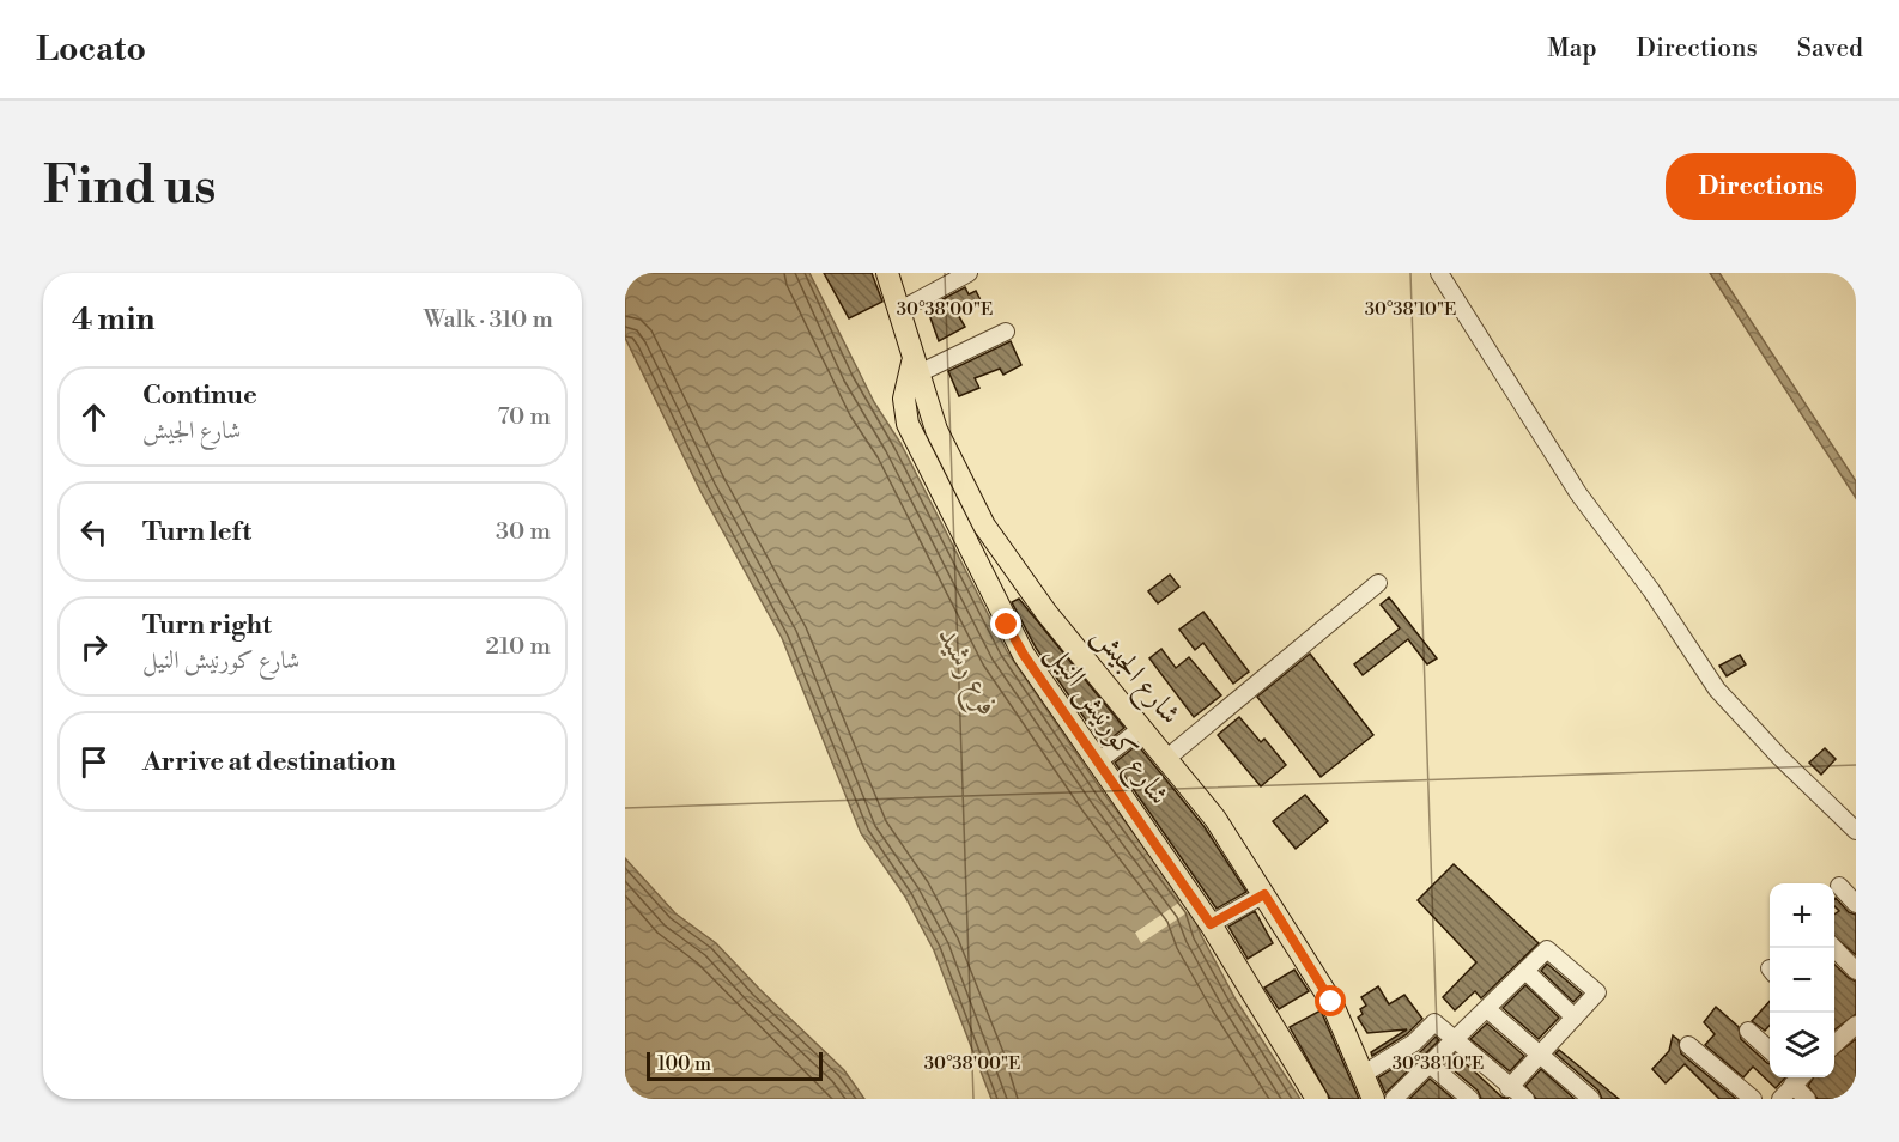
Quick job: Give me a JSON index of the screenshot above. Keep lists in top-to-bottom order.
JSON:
{
  "streets": {
    "main road": ["شارع الجيش", "شارع كورنيش النيل"]
  },
  "crossings": [
    ["شارع الجيش", "شارع كورنيش النيل"]
  ],
  "water": ["فرع رشيد"],
  "scale_bar": "100 m",
  "page": {
    "header": "Locato",
    "nav": ["Map", "Directions", "Saved"],
    "buttons": "Directions",
    "title": "Find us",
    "heading": ["4 min", "Walk · 310 m"],
    "list": [
      ["Continue", "شارع الجيش", "70 m"],
      ["Turn left", "30 m"],
      ["Turn right", "شارع كورنيش النيل", "210 m"],
      "Arrive at destination"
    ],
    "map_buttons": ["+", "−"],
    "scale": "100 m"
  },
  "coordinates": ["30°38'00\"E", "30°38'10\"E"]
}
